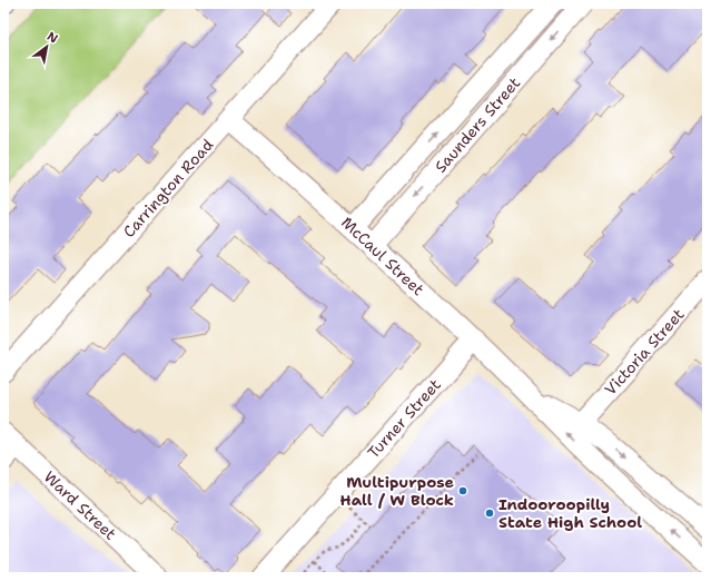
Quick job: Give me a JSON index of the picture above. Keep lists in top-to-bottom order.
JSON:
{
  "streets": {
    "street": [
      "Saunders Street",
      "Carrington Road",
      "McCaul Street",
      "Victoria Street",
      "Turner Street",
      "Ward Street"
    ]
  },
  "crossings": [
    ["Saunders Street", "McCaul Street"],
    ["Carrington Road", "McCaul Street"],
    ["McCaul Street", "Victoria Street"],
    ["McCaul Street", "Turner Street"]
  ],
  "places": ["Multipurpose Hall / W Block", "Indooroopilly State High School"],
  "north": "top right"
}
